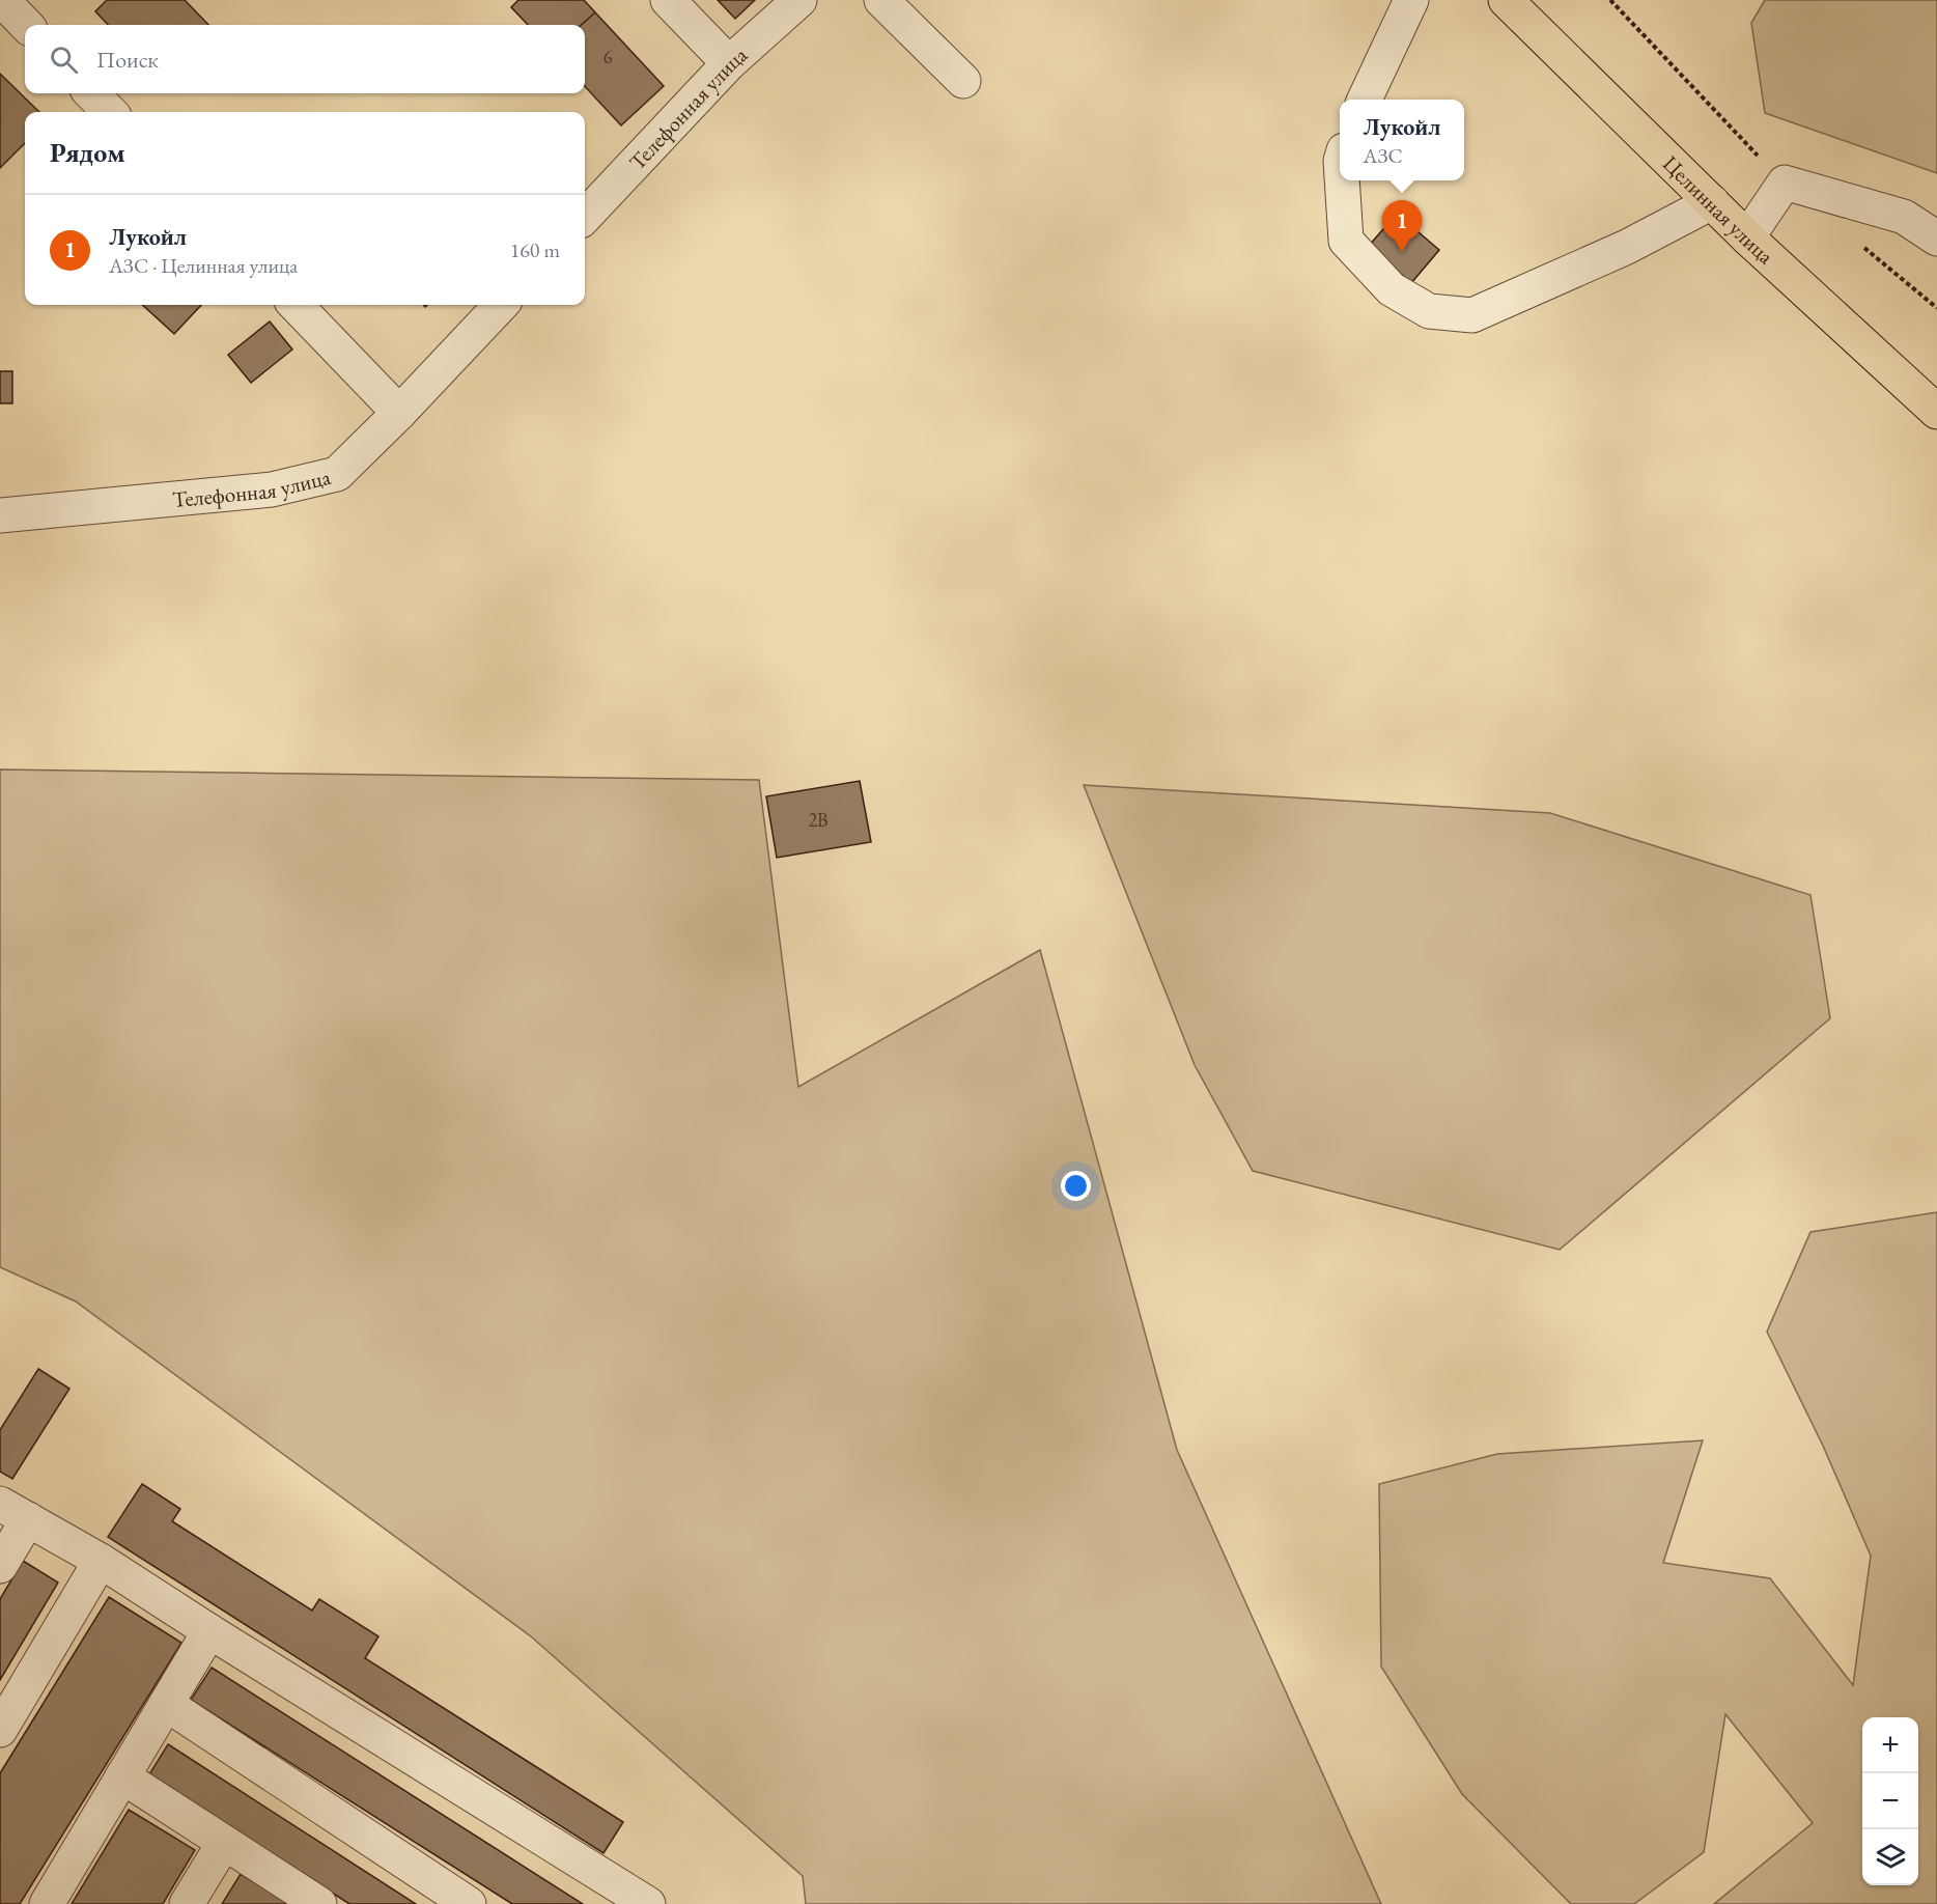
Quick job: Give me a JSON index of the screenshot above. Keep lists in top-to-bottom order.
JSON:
{
  "streets": {
    "main road": ["Целинная улица"],
    "street": ["Телефонная улица"]
  },
  "house_numbers": ["6", "2В"],
  "page": {
    "search": "Поиск",
    "popup": ["Лукойл", "АЗС"],
    "heading": "Рядом",
    "list": [
      {
        "mark": "1",
        "name": "Лукойл",
        "note": "АЗС · Целинная улица",
        "value": "160 m"
      }
    ],
    "pins": "1",
    "map_buttons": ["+", "−"]
  }
}
